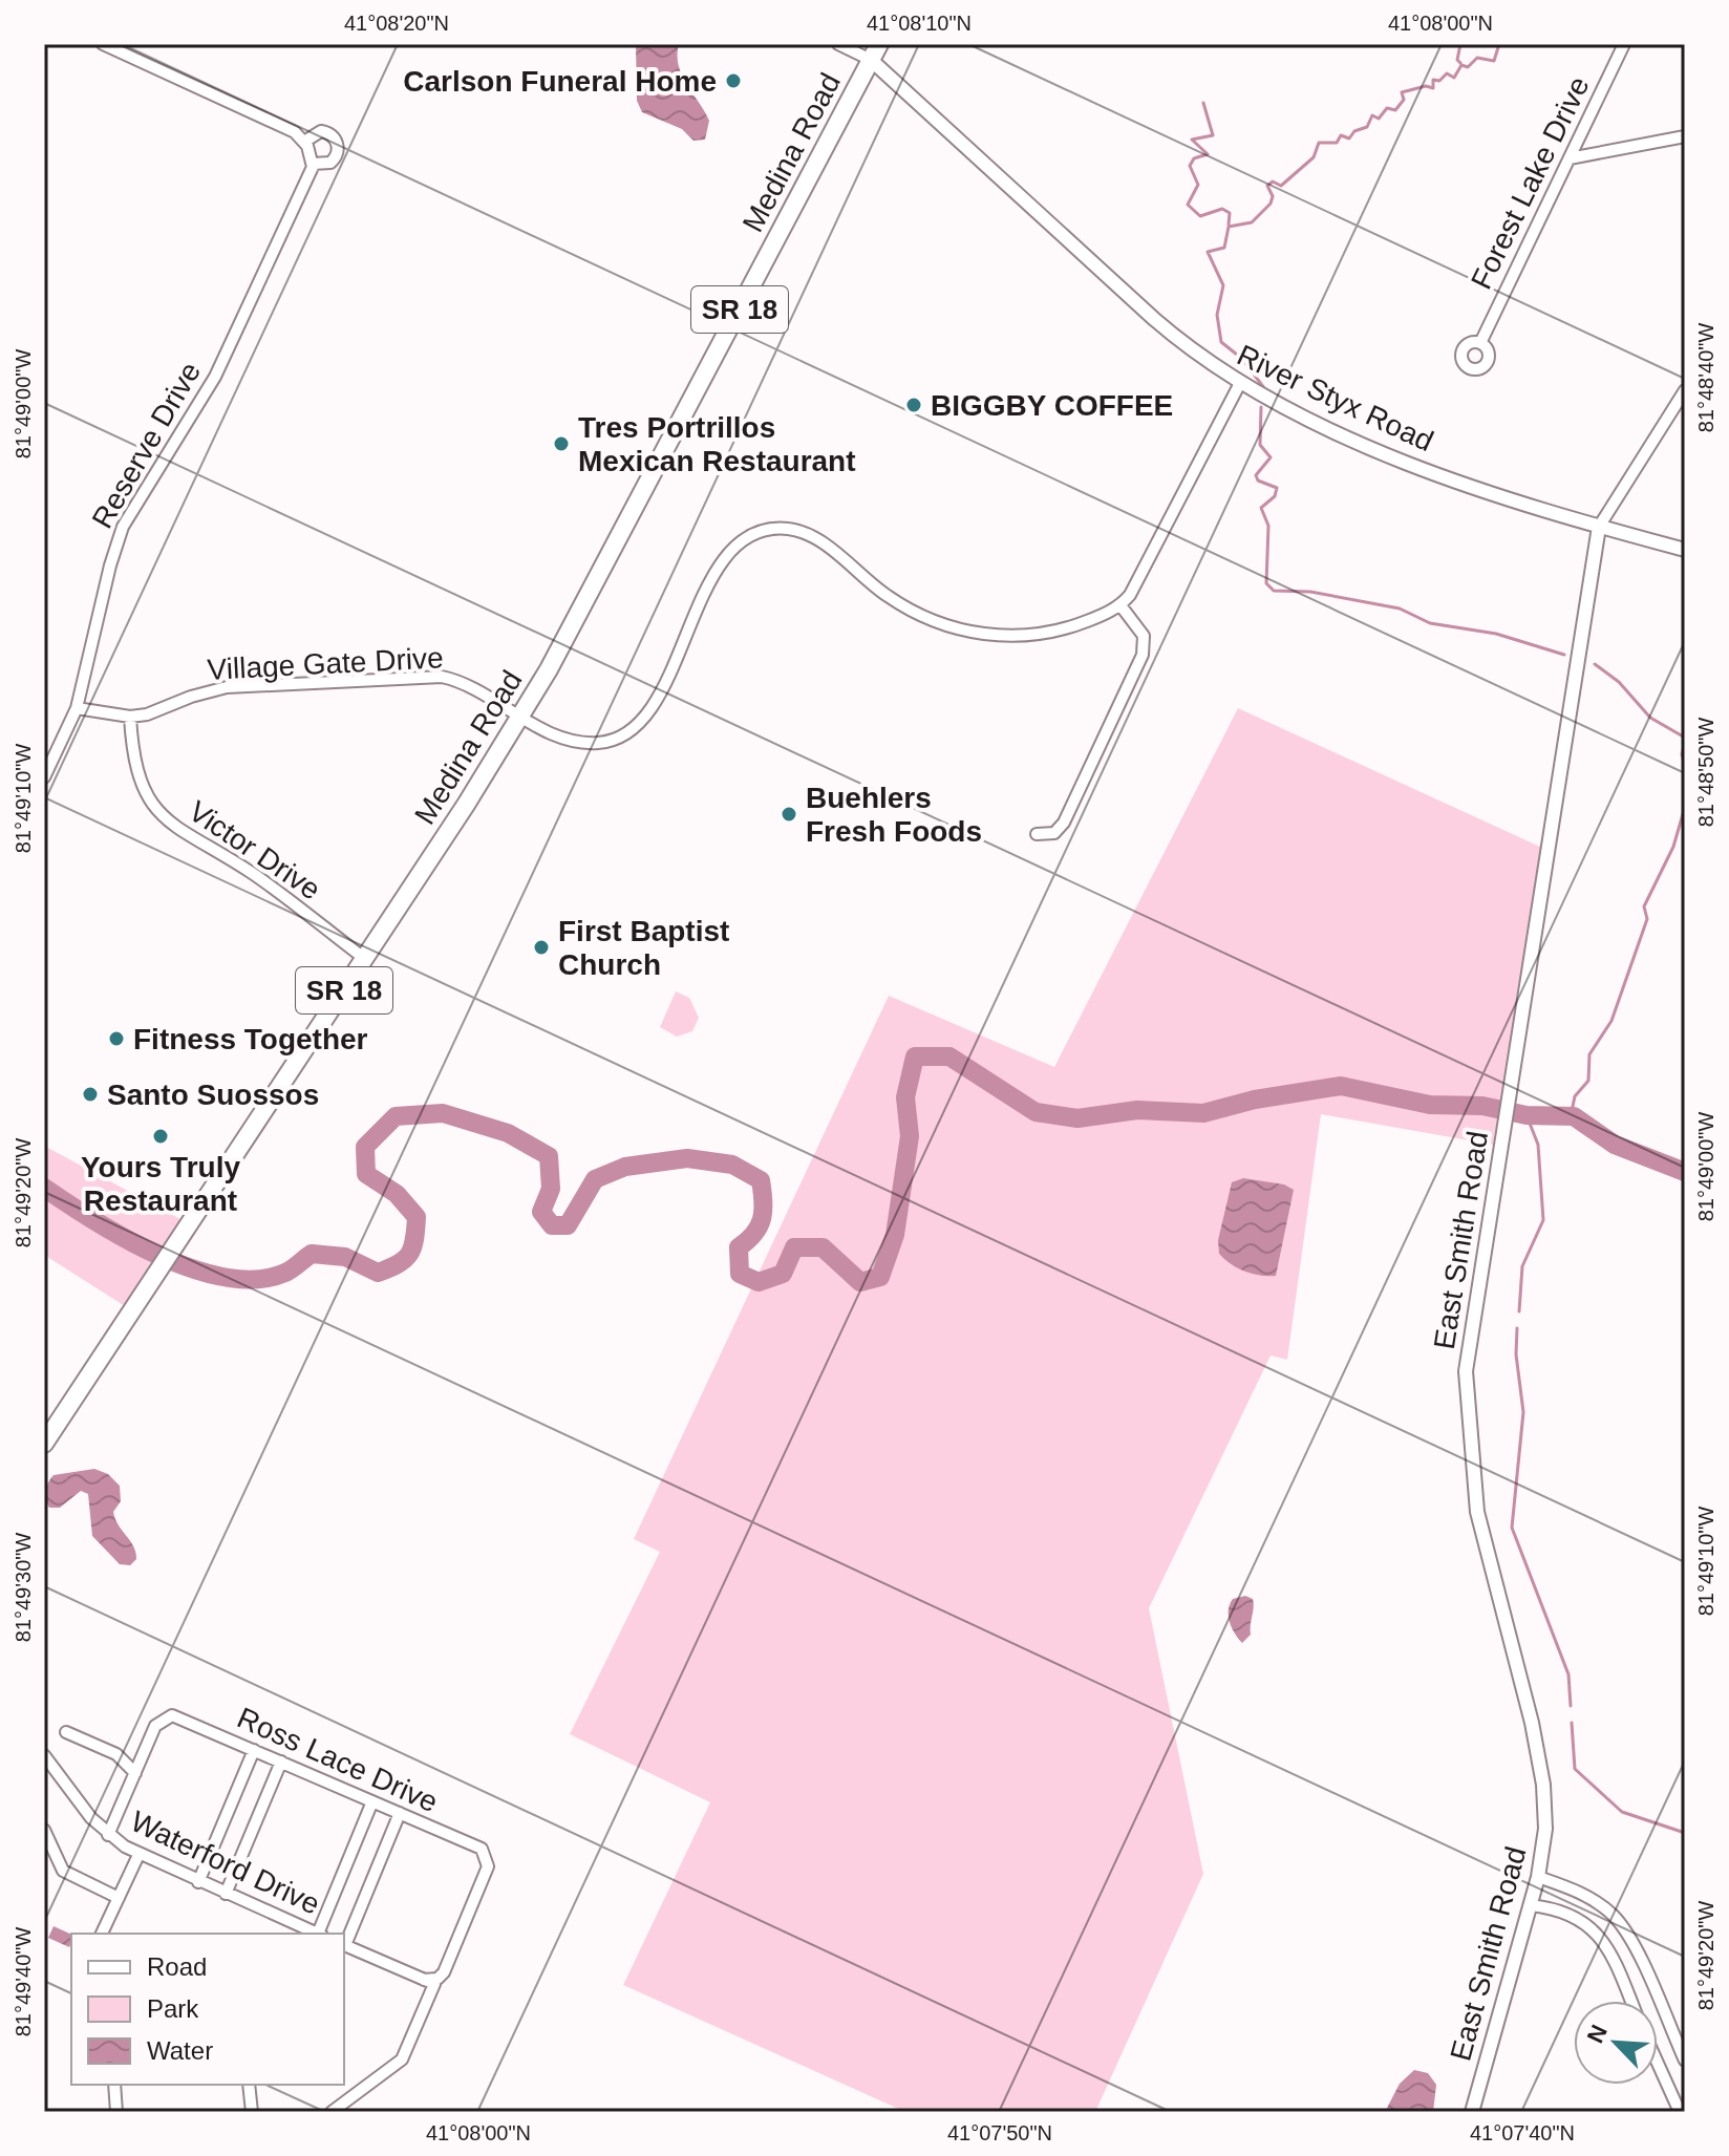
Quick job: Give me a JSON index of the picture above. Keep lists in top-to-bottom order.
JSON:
{
  "streets": {
    "highway": ["Medina Road", "SR 18"],
    "street": [
      "Forest Lake Drive",
      "River Styx Road",
      "Reserve Drive",
      "Village Gate Drive",
      "Victor Drive",
      "East Smith Road",
      "Ross Lace Drive",
      "Waterford Drive"
    ]
  },
  "crossings": [
    ["Medina Road", "River Styx Road"],
    ["Medina Road", "Village Gate Drive"],
    ["Medina Road", "Victor Drive"],
    ["River Styx Road", "East Smith Road"],
    ["Reserve Drive", "Village Gate Drive"],
    ["Village Gate Drive", "Victor Drive"],
    ["Ross Lace Drive", "Waterford Drive"]
  ],
  "places": [
    "Carlson Funeral Home",
    "BIGGBY COFFEE",
    "Tres Portrillos Mexican Restaurant",
    "Buehlers Fresh Foods",
    "First Baptist Church",
    "Fitness Together",
    "Santo Suossos",
    "Yours Truly Restaurant"
  ],
  "legend": ["Road", "Park", "Water"],
  "north": "top left",
  "coordinates": [
    "41°08'20\"N",
    "41°08'10\"N",
    "41°08'00\"N",
    "81°48'40\"W",
    "81°49'00\"W",
    "81°48'50\"W",
    "81°49'10\"W",
    "81°49'20\"W",
    "81°49'30\"W",
    "81°49'40\"W",
    "41°07'50\"N",
    "41°07'40\"N"
  ]
}
